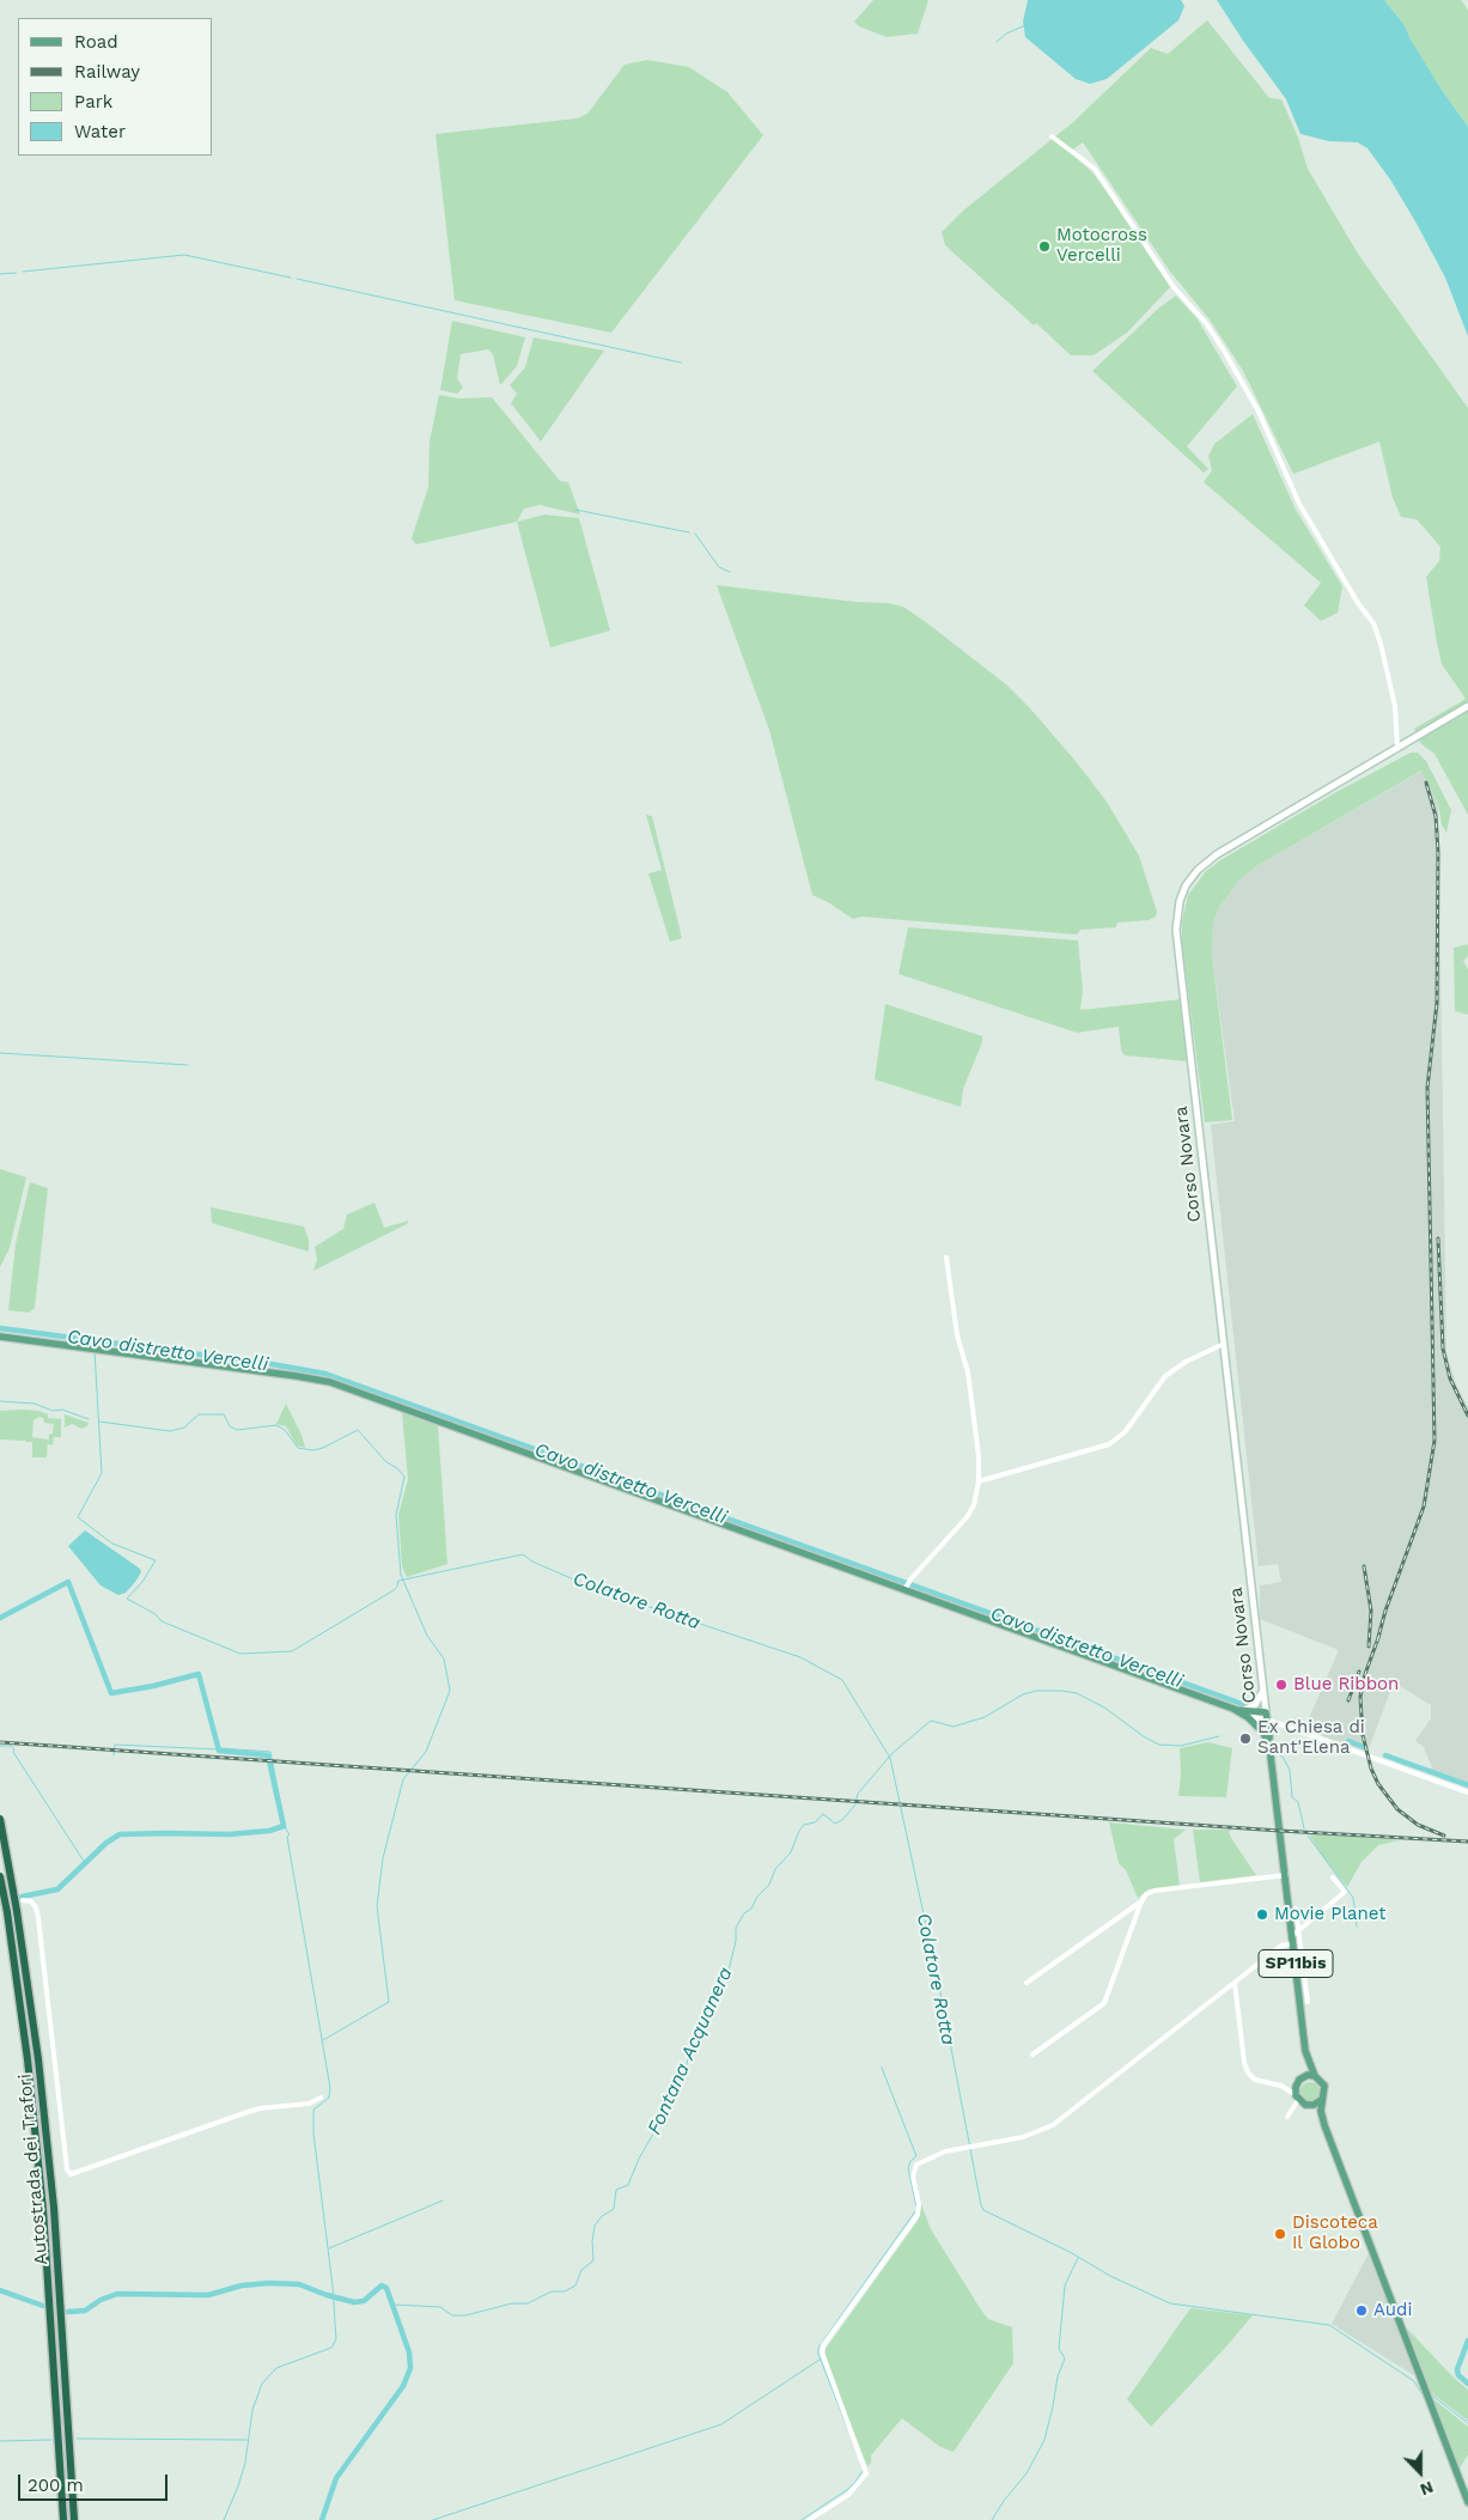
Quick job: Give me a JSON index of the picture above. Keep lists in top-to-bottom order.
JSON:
{
  "streets": {
    "highway": ["Autostrada dei Trafori"],
    "main road": ["Corso Novara", "SP11bis"]
  },
  "crossings": [
    ["Corso Novara", "SP11bis"]
  ],
  "water": ["Cavo distretto Vercelli", "Colatore Rotta", "Fontana Acquanera"],
  "places": [
    "Motocross Vercelli",
    "Blue Ribbon",
    "Ex Chiesa di Sant'Elena",
    "Movie Planet",
    "Discoteca Il Globo",
    "Audi"
  ],
  "legend": [
    "Road",
    "Railway",
    "Park",
    "Water"
  ],
  "scale_bar": "200 m",
  "north": "bottom"
}
